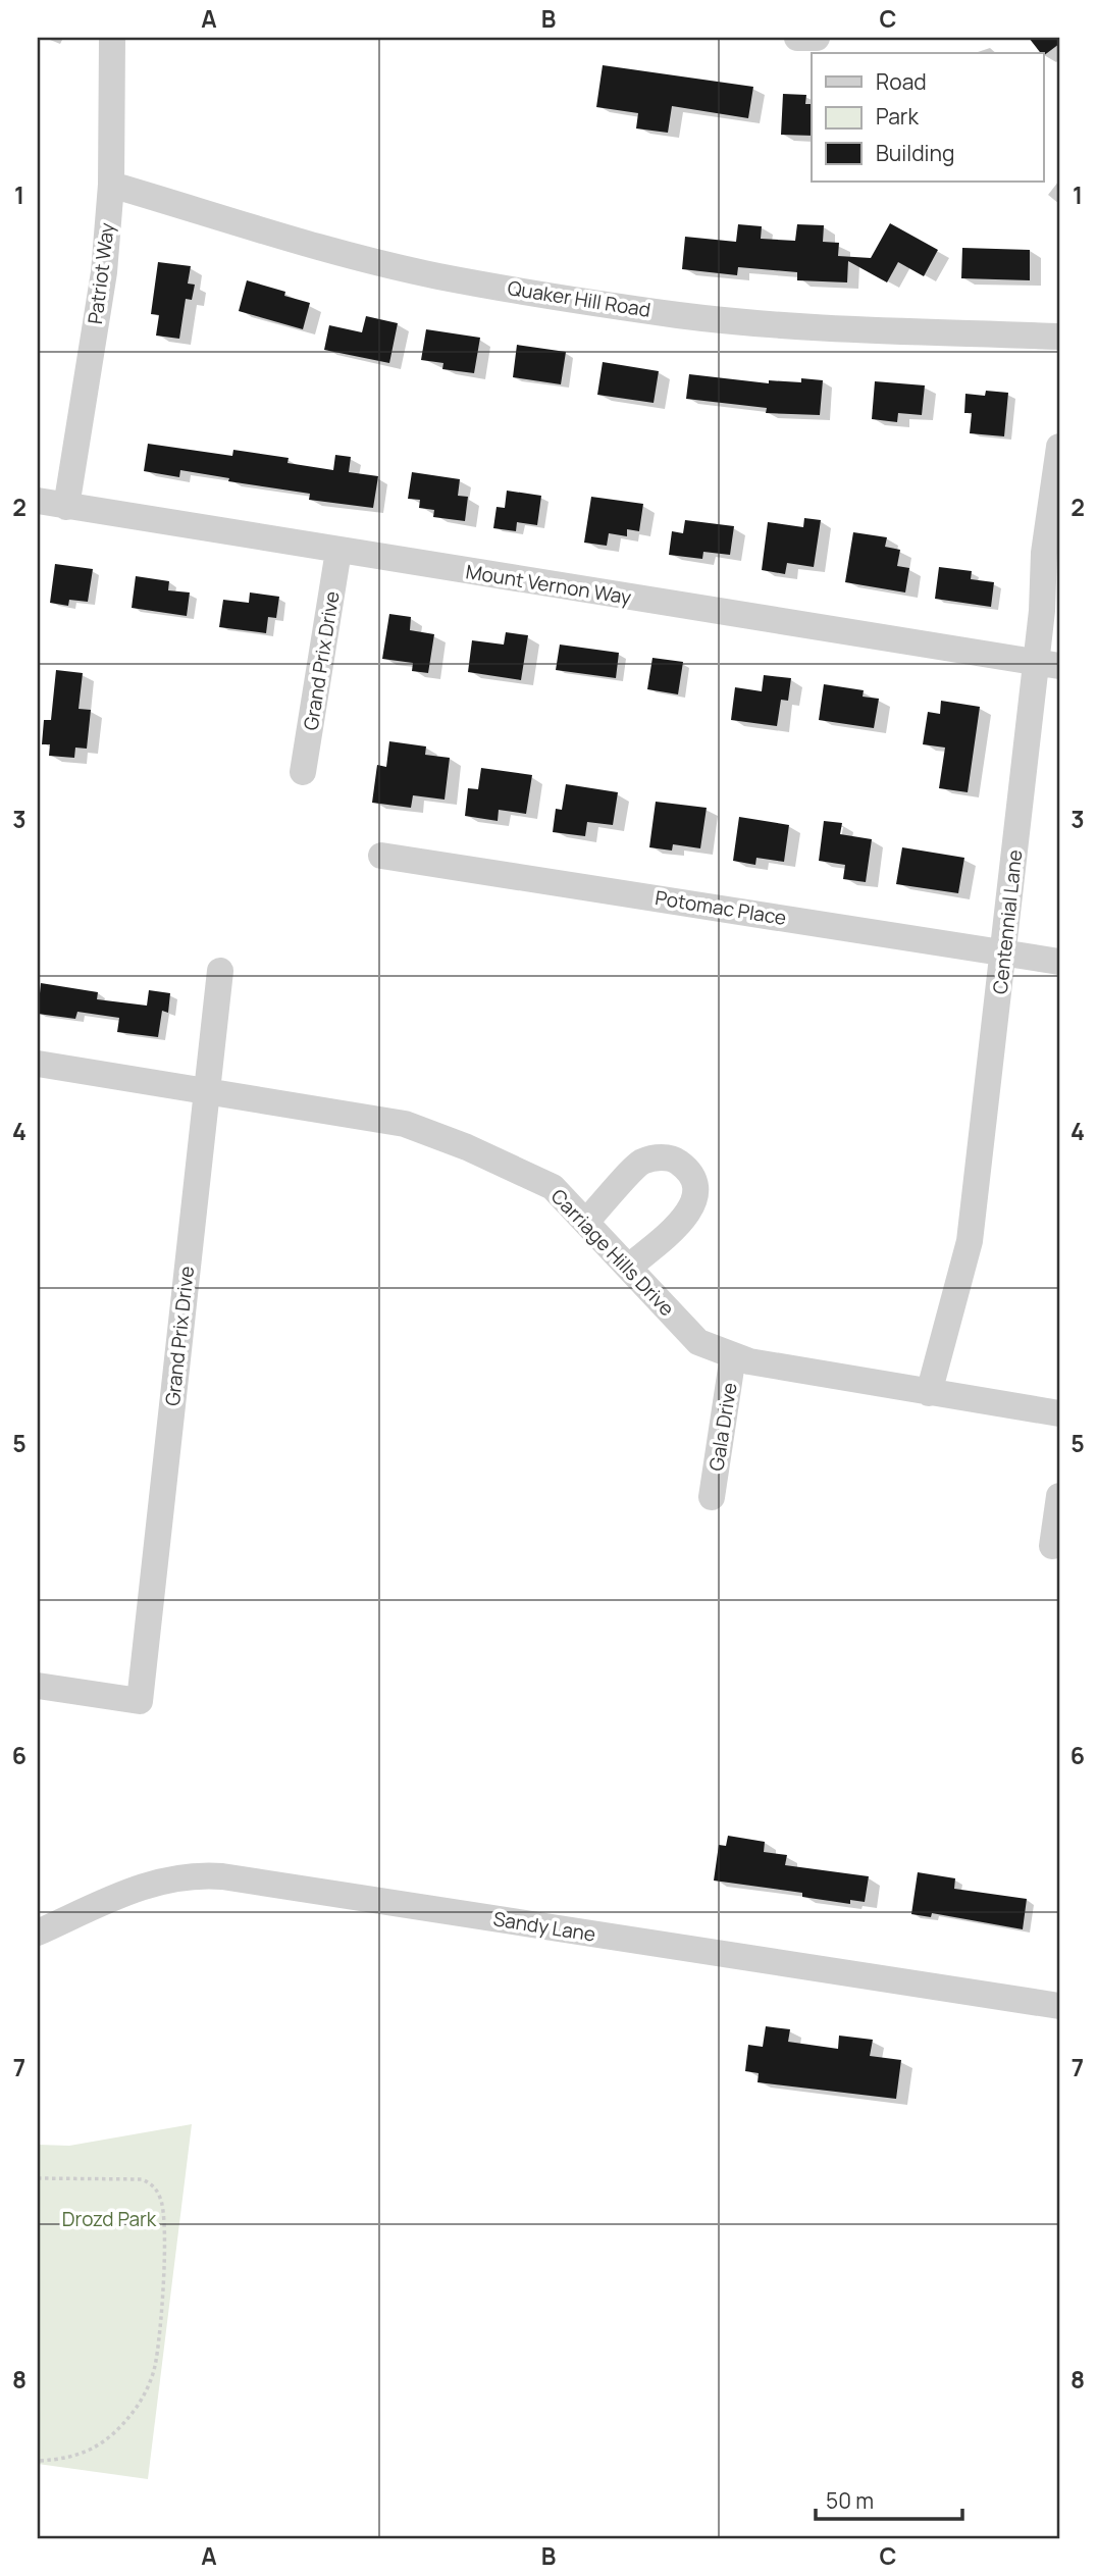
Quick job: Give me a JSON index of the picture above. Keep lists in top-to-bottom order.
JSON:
{
  "streets": {
    "street": [
      "Patriot Way",
      "Quaker Hill Road",
      "Mount Vernon Way",
      "Grand Prix Drive",
      "Potomac Place",
      "Centennial Lane",
      "Carriage Hills Drive",
      "Gala Drive",
      "Sandy Lane"
    ]
  },
  "crossings": [
    ["Patriot Way", "Quaker Hill Road"],
    ["Patriot Way", "Mount Vernon Way"],
    ["Mount Vernon Way", "Grand Prix Drive"],
    ["Mount Vernon Way", "Centennial Lane"],
    ["Grand Prix Drive", "Carriage Hills Drive"],
    ["Potomac Place", "Centennial Lane"],
    ["Centennial Lane", "Carriage Hills Drive"],
    ["Carriage Hills Drive", "Gala Drive"]
  ],
  "parks": ["Drozd Park"],
  "legend": ["Road", "Park", "Building"],
  "scale_bar": "50 m",
  "grid": {
    "columns": ["A", "B", "C"],
    "rows": [
      "1",
      "2",
      "3",
      "4",
      "5",
      "6",
      "7",
      "8"
    ]
  }
}
